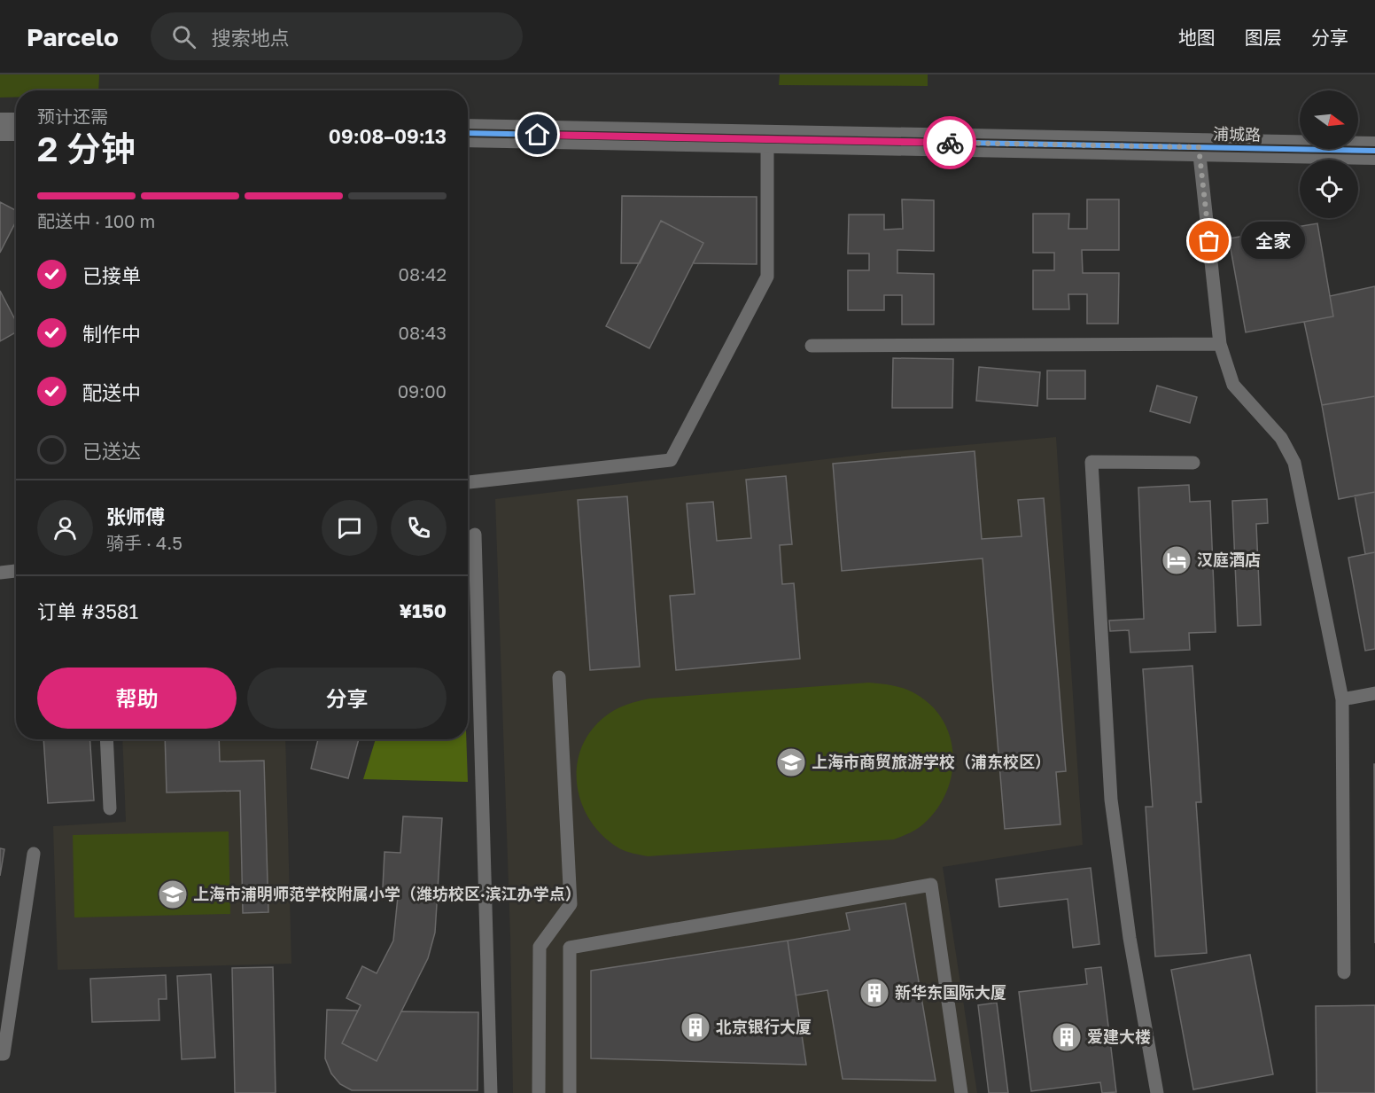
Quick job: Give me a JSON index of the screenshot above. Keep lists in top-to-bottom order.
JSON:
{
  "streets": {
    "street": ["浦城路"]
  },
  "places": {
    "other": ["全家"],
    "hotel": ["汉庭酒店"],
    "school or university": ["上海市商贸旅游学校（浦东校区）", "上海市浦明师范学校附属小学（潍坊校区·滨江办学点）"],
    "building": ["新华东国际大厦", "北京银行大厦", "爱建大楼"]
  },
  "north": "right",
  "page": {
    "header": "Parcelo",
    "search": "搜索地点",
    "nav": ["地图", "图层", "分享"],
    "heading": ["2 分钟", "预计还需", "09:08–09:13"],
    "panel": [
      "张师傅",
      "骑手 · 4.5",
      "订单 #3581",
      "¥150"
    ],
    "bar": "配送中 · 100 m",
    "bubble": "全家",
    "list": [
      ["已接单", "08:42"],
      ["制作中", "08:43"],
      ["配送中", "09:00"],
      "已送达"
    ],
    "buttons": ["帮助", "分享"]
  }
}
